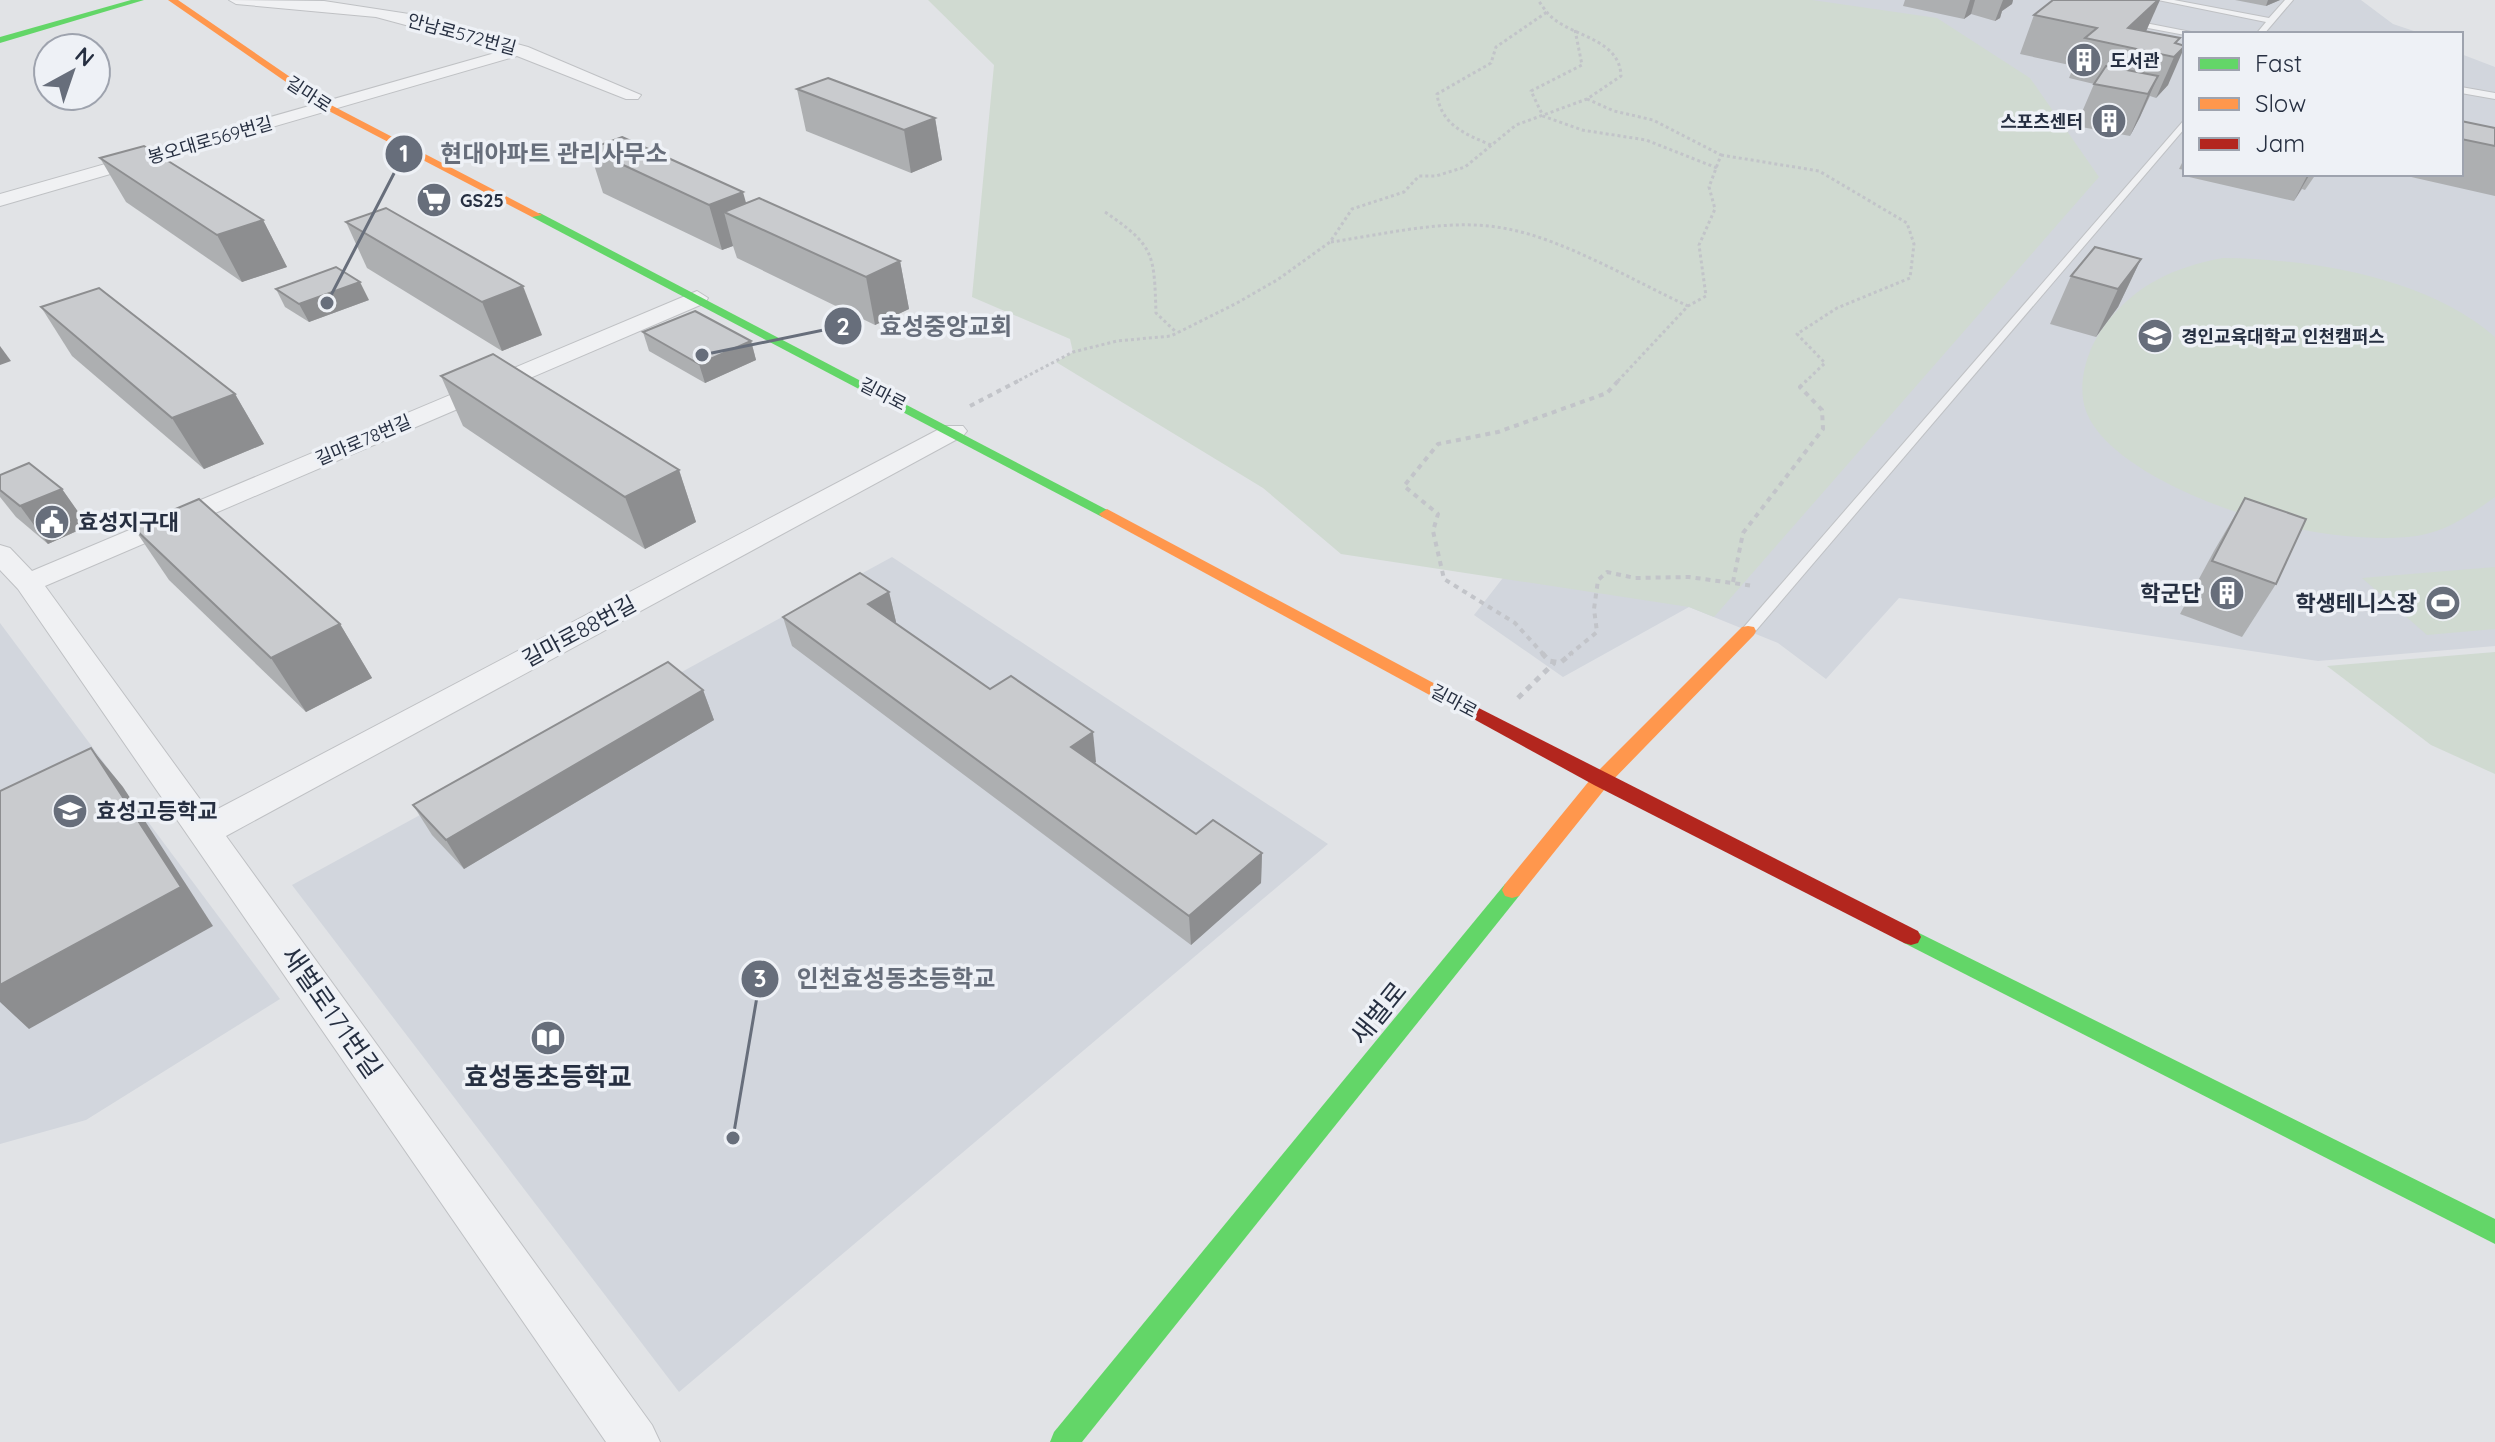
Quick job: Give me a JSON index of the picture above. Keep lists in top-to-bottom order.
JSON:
{
  "streets": {
    "street": [
      "안남로572번길",
      "길마로",
      "봉오대로569번길",
      "길마로78번길",
      "길마로88번길",
      "새벌로171번길",
      "새벌로"
    ]
  },
  "crossings": [
    ["안남로572번길", "봉오대로569번길"],
    ["길마로", "봉오대로569번길"],
    ["길마로", "길마로78번길"],
    ["길마로", "길마로88번길"],
    ["길마로", "새벌로"],
    ["길마로78번길", "새벌로171번길"],
    ["길마로88번길", "새벌로171번길"]
  ],
  "places": {
    "building": ["도서관", "스포츠센터", "학군단"],
    "supermarket": ["GS25"],
    "other": ["현대아파트 관리사무소", "효성중앙교회", "인천효성동초등학교"],
    "school or university": ["경인교육대학교 인천캠퍼스", "효성고등학교"],
    "public building": ["효성지구대"],
    "sports": ["학생테니스장"],
    "library": ["효성동초등학교"]
  },
  "legend": ["Fast", "Slow", "Jam"],
  "north": "top right"
}
